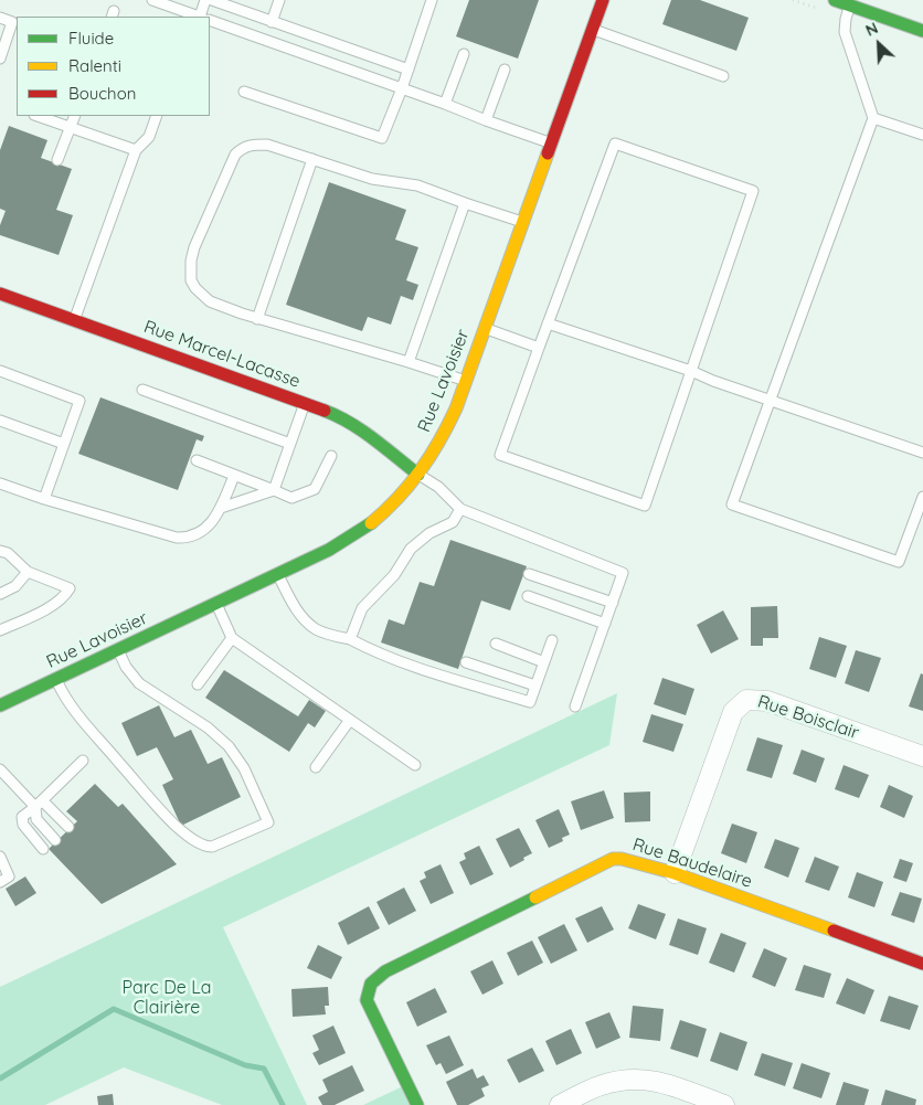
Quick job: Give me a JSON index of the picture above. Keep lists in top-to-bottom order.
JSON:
{
  "streets": {
    "street": [
      "Rue Marcel-Lacasse",
      "Rue Lavoisier",
      "Rue Boisclair",
      "Rue Baudelaire"
    ]
  },
  "crossings": [
    ["Rue Marcel-Lacasse", "Rue Lavoisier"],
    ["Rue Boisclair", "Rue Baudelaire"]
  ],
  "parks": ["Parc De La Clairière"],
  "legend": ["Fluide", "Ralenti", "Bouchon"],
  "north": "top left"
}
